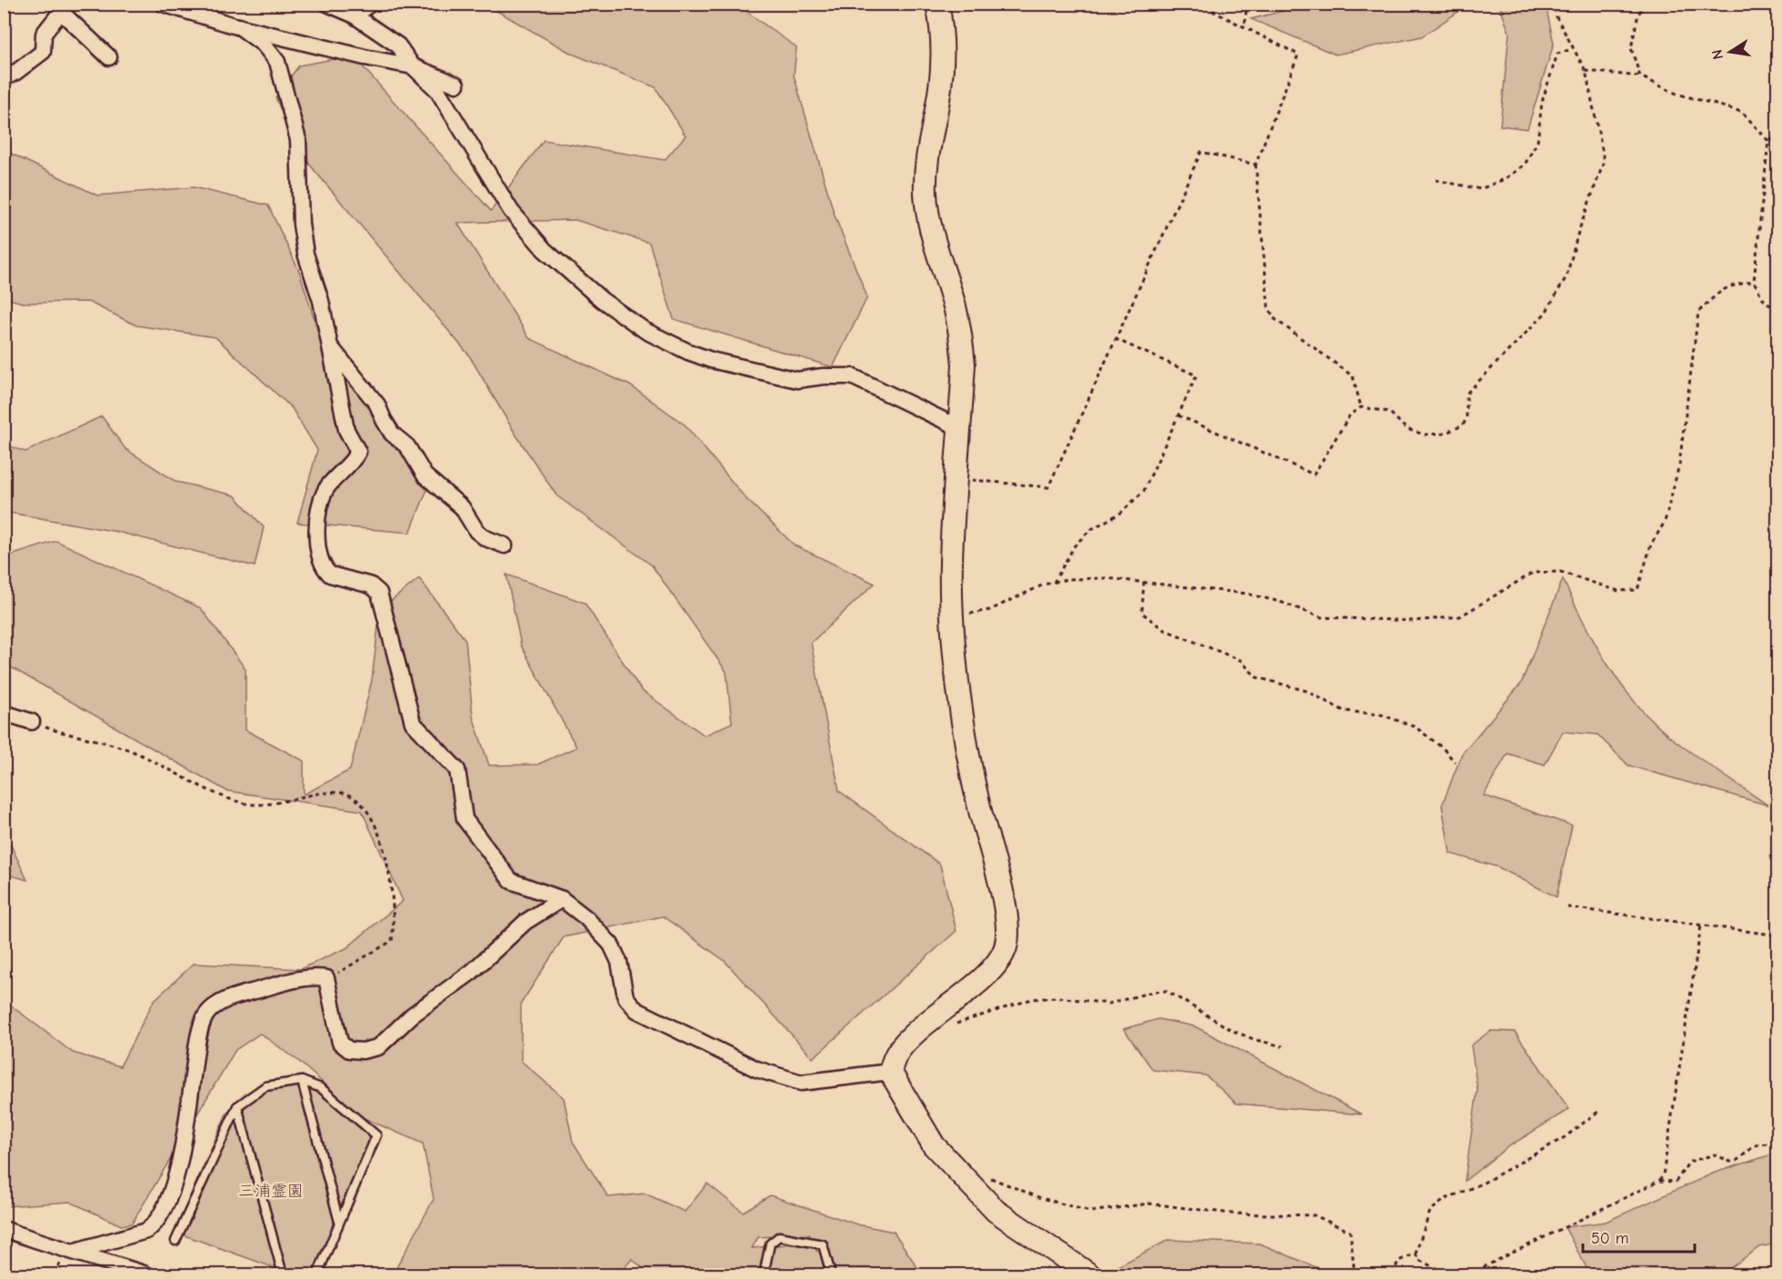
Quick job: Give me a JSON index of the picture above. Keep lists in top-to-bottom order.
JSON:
{
  "parks": ["三浦霊園"],
  "scale_bar": "50 m",
  "north": "left"
}
